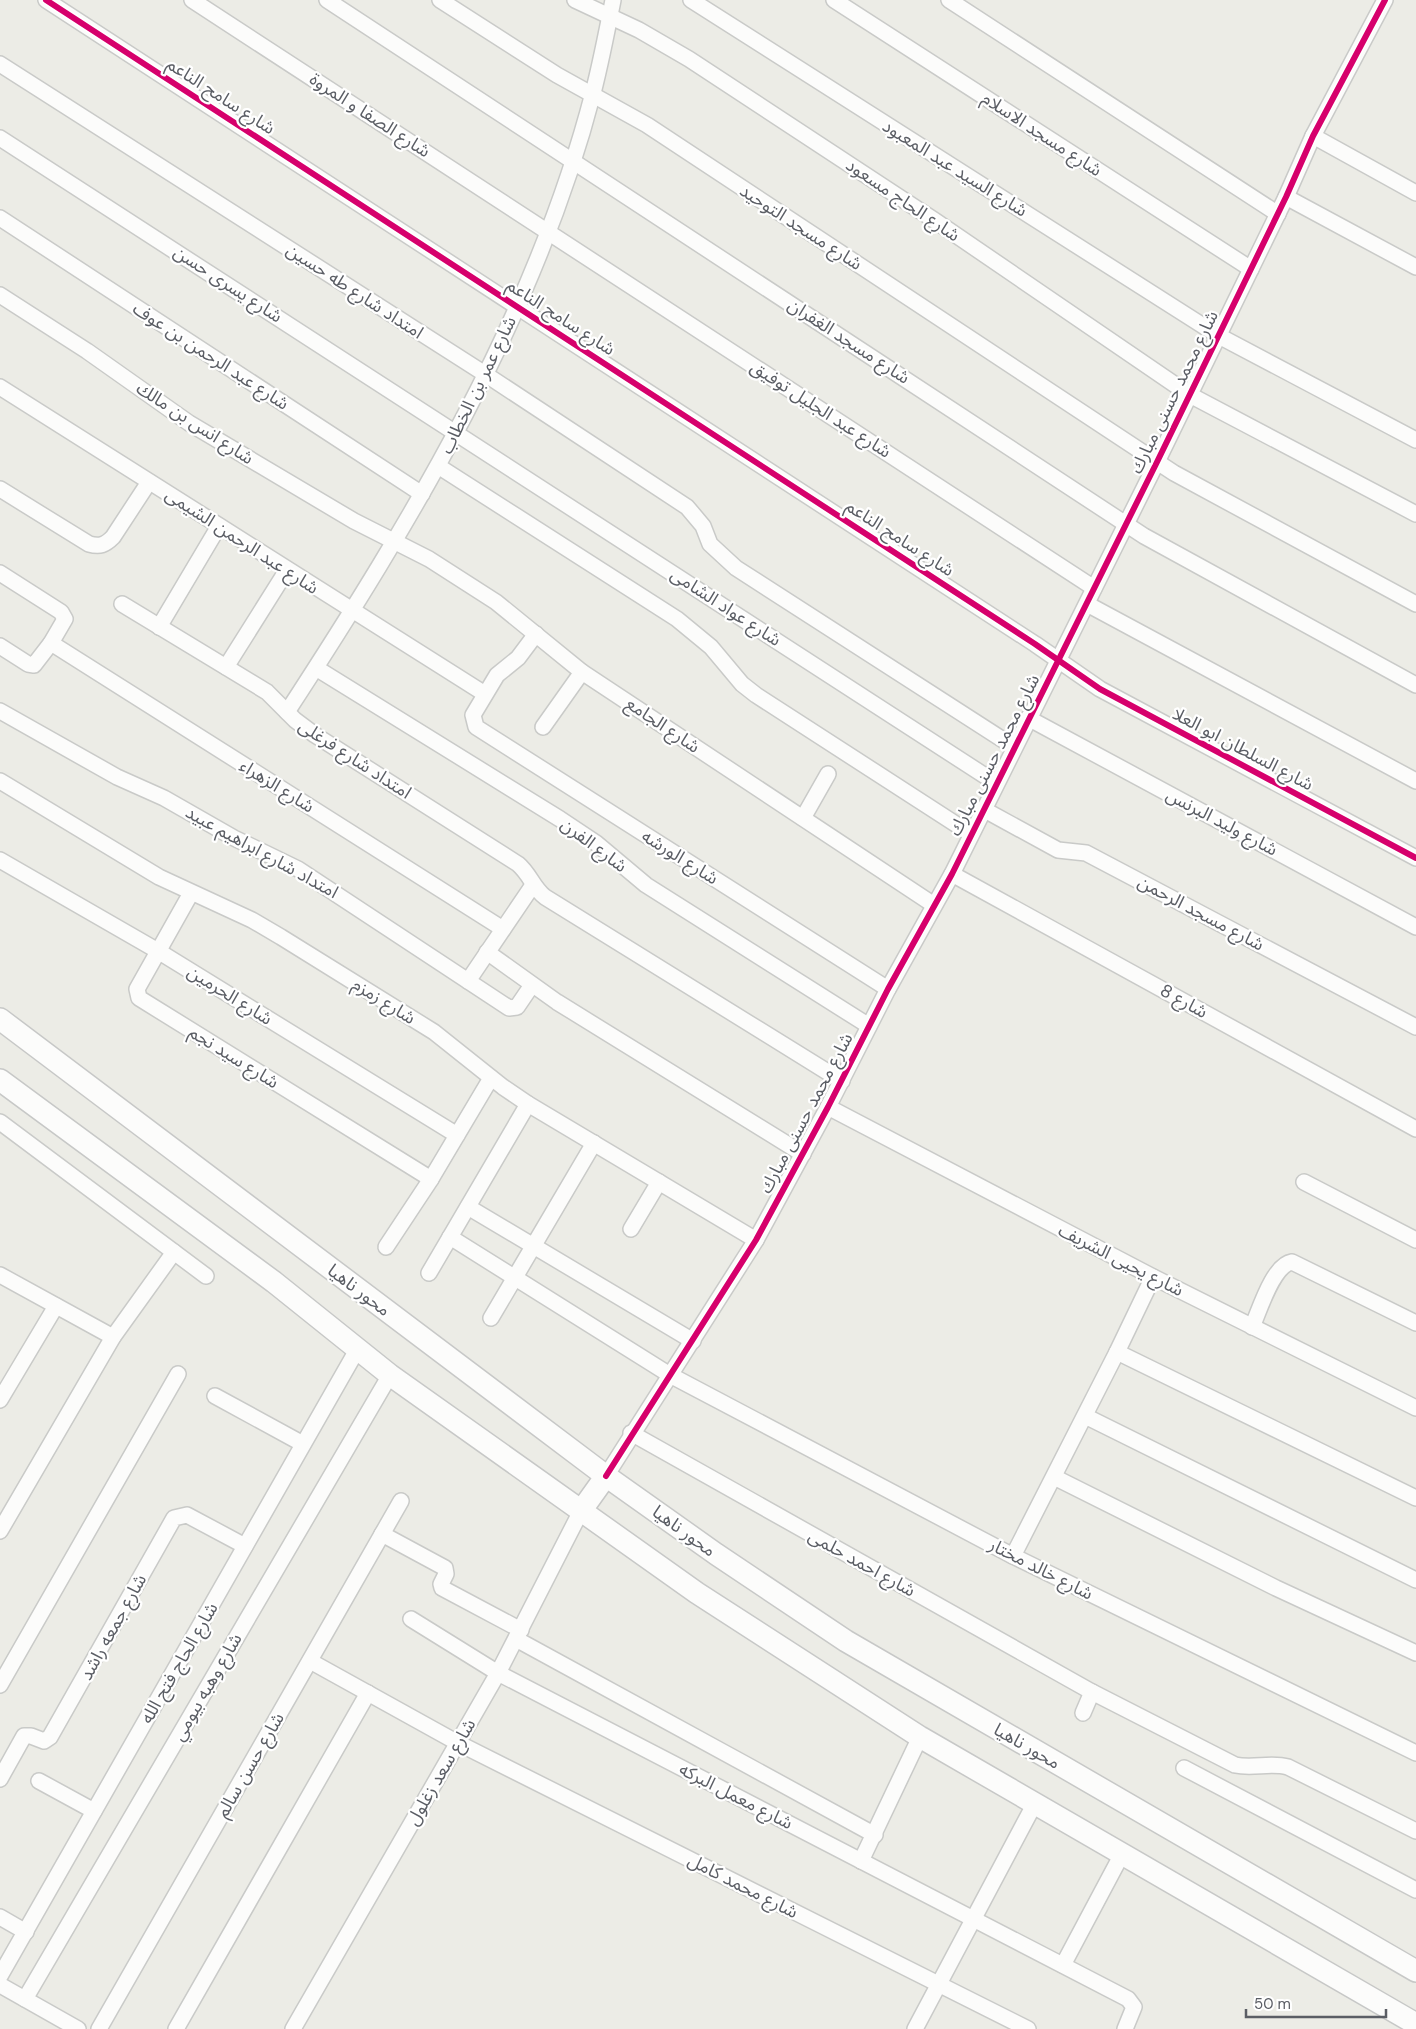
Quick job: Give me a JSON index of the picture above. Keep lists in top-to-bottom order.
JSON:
{
  "streets": {
    "main road": ["محور ناهيا"],
    "street": [
      "شارع سامح الناعم",
      "شارع الصفا و المروة",
      "شارع مسجد الاسلام",
      "شارع السيد عبد المعبود",
      "شارع الحاج مسعود",
      "شارع مسجد التوحيد",
      "شارع يسرى حسن",
      "امتداد شارع طه حسين",
      "شارع مسجد الغفران",
      "شارع عبد الرحمن بن عوف",
      "شارع عمر بن الخطاب",
      "شارع محمد حسنى مبارك",
      "شارع عبد الجليل توفيق",
      "شارع انس بن مالك",
      "شارع عبد الرحمن الشيمى",
      "شارع عواد الشامى",
      "شارع الجامع",
      "شارع السلطان ابو العلا",
      "امتداد شارع فرغلى",
      "شارع الزهراء",
      "شارع وليد البرنس",
      "شارع الفرن",
      "امتداد شارع ابراهيم عبيد",
      "شارع الورشه",
      "شارع مسجد الرحمن",
      "شارع الحرمين",
      "شارع زمزم",
      "شارع 8",
      "شارع سيد نجم",
      "شارع يحيى الشريف",
      "شارع احمد حلمى",
      "شارع خالد مختار",
      "شارع جمعه راشد",
      "شارع الحاج فتح الله",
      "شارع وهبه بيومي",
      "شارع حسن سالم",
      "شارع سعد زغلول",
      "شارع معمل البركه",
      "شارع محمد كامل"
    ]
  },
  "crossings": [
    ["شارع سامح الناعم", "شارع عمر بن الخطاب"],
    ["شارع سامح الناعم", "شارع محمد حسنى مبارك"],
    ["شارع سامح الناعم", "شارع السلطان ابو العلا"],
    ["شارع الصفا و المروة", "شارع عمر بن الخطاب"],
    ["شارع الصفا و المروة", "شارع عبد الجليل توفيق"],
    ["شارع مسجد الاسلام", "شارع محمد حسنى مبارك"],
    ["شارع السيد عبد المعبود", "شارع محمد حسنى مبارك"],
    ["شارع الحاج مسعود", "شارع عمر بن الخطاب"],
    ["شارع الحاج مسعود", "شارع محمد حسنى مبارك"],
    ["شارع مسجد التوحيد", "شارع عمر بن الخطاب"],
    ["شارع مسجد التوحيد", "شارع محمد حسنى مبارك"],
    ["شارع يسرى حسن", "شارع عمر بن الخطاب"],
    ["شارع يسرى حسن", "شارع عواد الشامى"],
    ["امتداد شارع طه حسين", "شارع عمر بن الخطاب"],
    ["امتداد شارع طه حسين", "شارع محمد حسنى مبارك"],
    ["شارع مسجد الغفران", "شارع عمر بن الخطاب"],
    ["شارع مسجد الغفران", "شارع محمد حسنى مبارك"],
    ["شارع عبد الرحمن بن عوف", "شارع عمر بن الخطاب"],
    ["شارع عمر بن الخطاب", "شارع عبد الجليل توفيق"],
    ["شارع عمر بن الخطاب", "شارع انس بن مالك"],
    ["شارع عمر بن الخطاب", "شارع عبد الرحمن الشيمى"],
    ["شارع عمر بن الخطاب", "شارع عواد الشامى"],
    ["شارع عمر بن الخطاب", "شارع الجامع"],
    ["شارع عمر بن الخطاب", "امتداد شارع فرغلى"],
    ["شارع عمر بن الخطاب", "شارع الفرن"],
    ["شارع محمد حسنى مبارك", "شارع عبد الجليل توفيق"],
    ["شارع محمد حسنى مبارك", "شارع عواد الشامى"],
    ["شارع محمد حسنى مبارك", "شارع الجامع"],
    ["شارع محمد حسنى مبارك", "شارع السلطان ابو العلا"],
    ["شارع محمد حسنى مبارك", "امتداد شارع فرغلى"],
    ["شارع محمد حسنى مبارك", "شارع وليد البرنس"],
    ["شارع محمد حسنى مبارك", "شارع الفرن"],
    ["شارع محمد حسنى مبارك", "شارع الورشه"],
    ["شارع محمد حسنى مبارك", "شارع مسجد الرحمن"],
    ["شارع محمد حسنى مبارك", "شارع زمزم"],
    ["شارع محمد حسنى مبارك", "شارع 8"],
    ["شارع محمد حسنى مبارك", "شارع يحيى الشريف"],
    ["شارع محمد حسنى مبارك", "محور ناهيا"],
    ["شارع محمد حسنى مبارك", "شارع احمد حلمى"],
    ["شارع محمد حسنى مبارك", "شارع خالد مختار"],
    ["شارع انس بن مالك", "شارع الجامع"],
    ["شارع عبد الرحمن الشيمى", "شارع الورشه"],
    ["شارع الحرمين", "شارع سيد نجم"],
    ["شارع زمزم", "شارع سيد نجم"],
    ["شارع جمعه راشد", "شارع الحاج فتح الله"],
    ["شارع حسن سالم", "شارع محمد كامل"],
    ["شارع سعد زغلول", "شارع معمل البركه"],
    ["شارع سعد زغلول", "شارع محمد كامل"]
  ],
  "scale_bar": "50 m"
}
